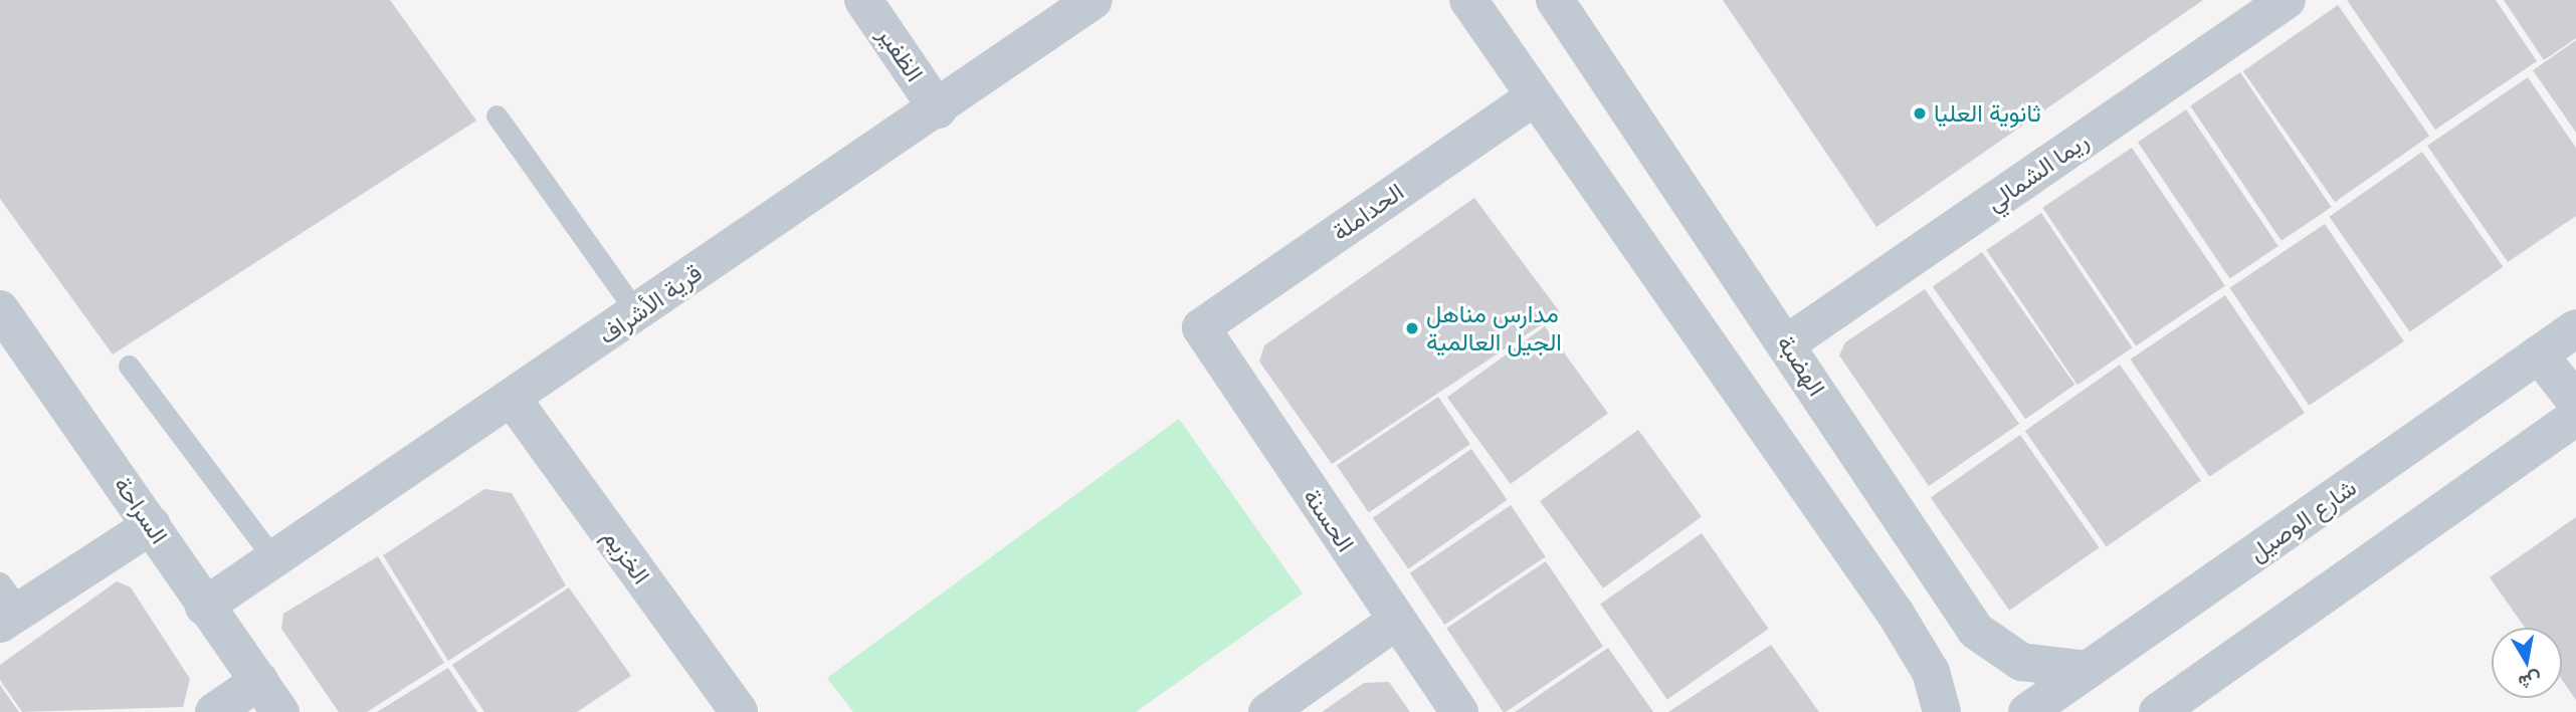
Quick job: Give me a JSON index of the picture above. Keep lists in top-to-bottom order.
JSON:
{
  "streets": {
    "street": [
      "الظفير",
      "ريما الشمالي",
      "الحداملة",
      "قرية الأشراف",
      "الهضبة",
      "السراحة",
      "الحسنة",
      "شارع الوصيل",
      "الخزيم"
    ]
  },
  "crossings": [
    ["الظفير", "قرية الأشراف"],
    ["ريما الشمالي", "الهضبة"],
    ["الحداملة", "الحسنة"],
    ["قرية الأشراف", "السراحة"],
    ["قرية الأشراف", "الخزيم"],
    ["الهضبة", "شارع الوصيل"]
  ],
  "places": ["ثانوية العليا", "مدارس مناهل الجيل العالمية"],
  "north": "bottom"
}
